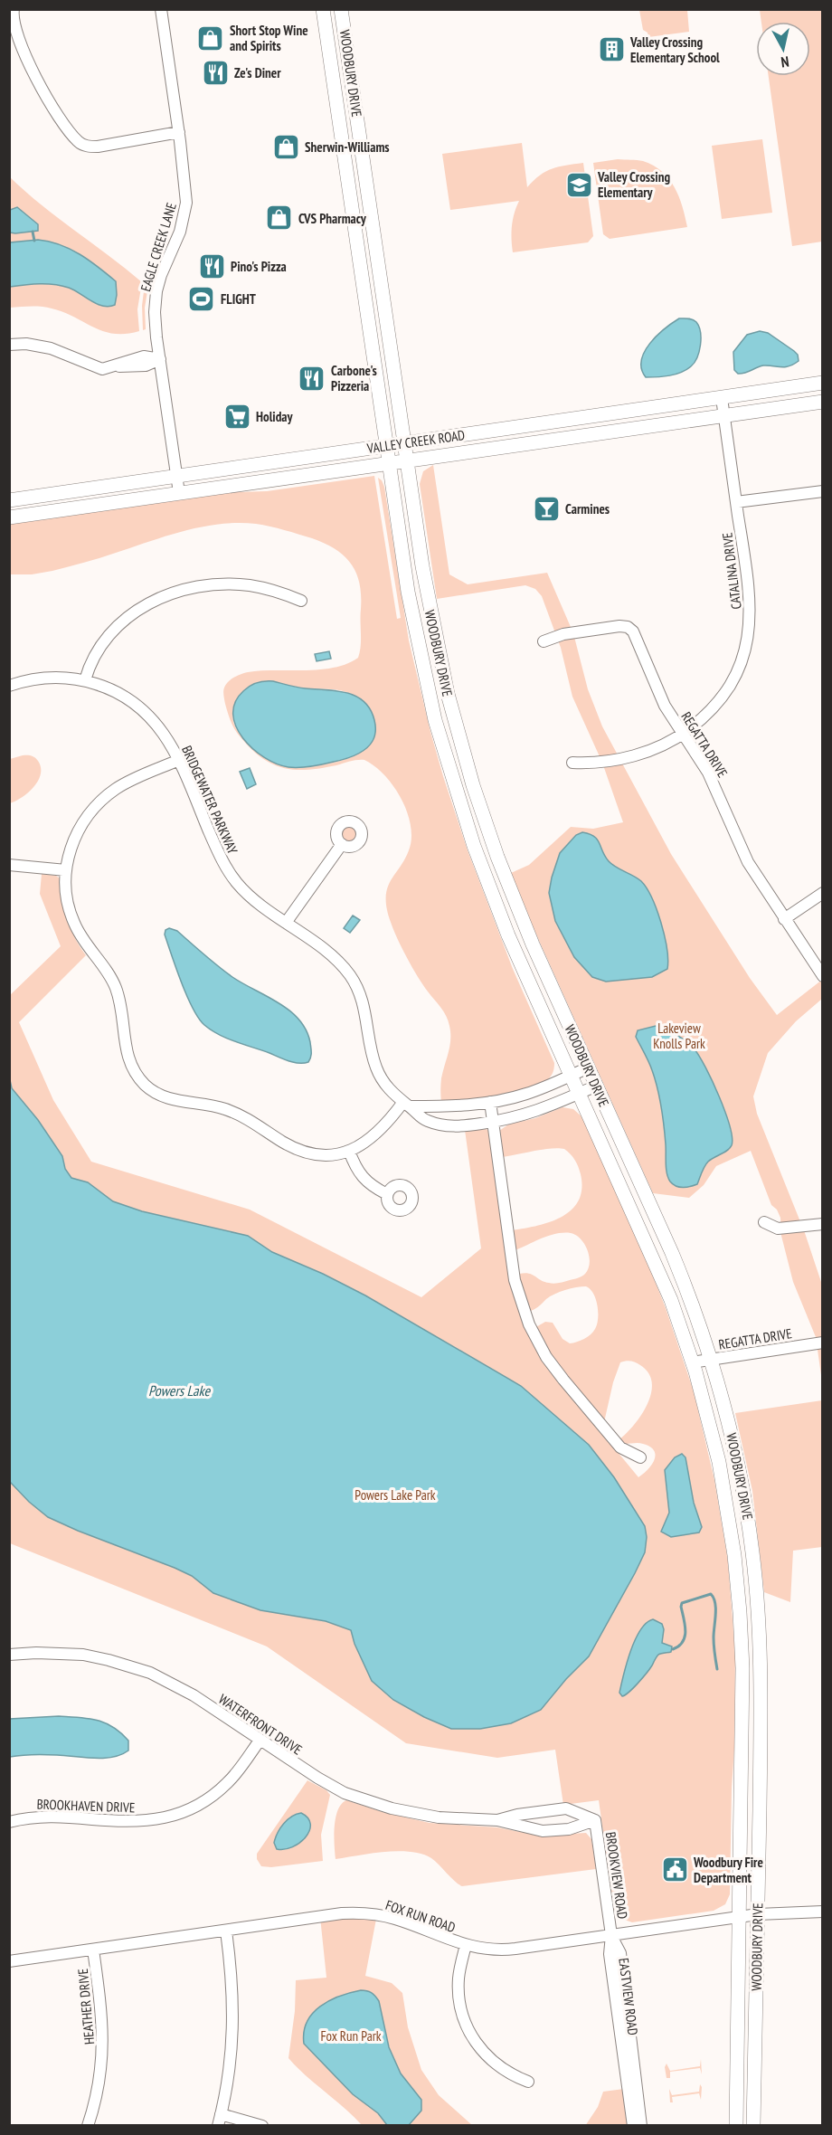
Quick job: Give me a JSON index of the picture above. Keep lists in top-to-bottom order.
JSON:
{
  "streets": {
    "main road": ["WOODBURY DRIVE", "VALLEY CREEK ROAD"],
    "street": [
      "EAGLE CREEK LANE",
      "CATALINA DRIVE",
      "REGATTA DRIVE",
      "BRIDGEWATER PARKWAY",
      "WATERFRONT DRIVE",
      "BROOKHAVEN DRIVE",
      "BROOKVIEW ROAD",
      "FOX RUN ROAD",
      "EASTVIEW ROAD",
      "HEATHER DRIVE"
    ]
  },
  "crossings": [
    ["WOODBURY DRIVE", "VALLEY CREEK ROAD"],
    ["WOODBURY DRIVE", "REGATTA DRIVE"],
    ["WOODBURY DRIVE", "BRIDGEWATER PARKWAY"],
    ["WOODBURY DRIVE", "FOX RUN ROAD"],
    ["EAGLE CREEK LANE", "VALLEY CREEK ROAD"],
    ["VALLEY CREEK ROAD", "CATALINA DRIVE"],
    ["CATALINA DRIVE", "REGATTA DRIVE"],
    ["WATERFRONT DRIVE", "BROOKHAVEN DRIVE"],
    ["WATERFRONT DRIVE", "BROOKVIEW ROAD"],
    ["BROOKVIEW ROAD", "FOX RUN ROAD"],
    ["BROOKVIEW ROAD", "EASTVIEW ROAD"],
    ["FOX RUN ROAD", "EASTVIEW ROAD"],
    ["FOX RUN ROAD", "HEATHER DRIVE"]
  ],
  "water": ["Powers Lake"],
  "parks": ["Lakeview Knolls Park", "Powers Lake Park", "Fox Run Park"],
  "places": {
    "shop": ["Short Stop Wine and Spirits", "Sherwin-Williams", "CVS Pharmacy"],
    "building": ["Valley Crossing Elementary School"],
    "restaurant": ["Ze's Diner", "Pino's Pizza", "Carbone's Pizzeria"],
    "school or university": ["Valley Crossing Elementary"],
    "sports": ["FLIGHT"],
    "supermarket": ["Holiday"],
    "bar": ["Carmines"],
    "public building": ["Woodbury Fire Department"]
  },
  "north": "bottom"
}
